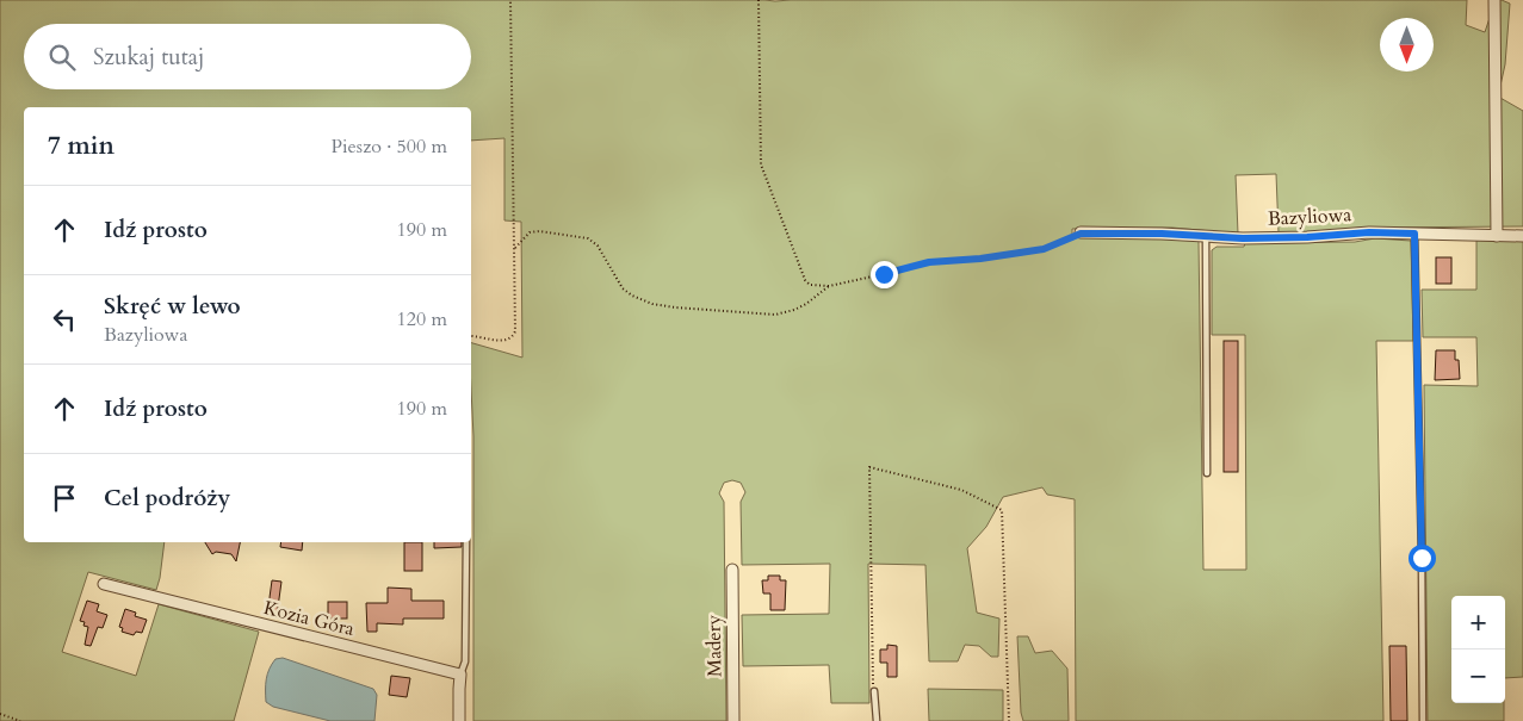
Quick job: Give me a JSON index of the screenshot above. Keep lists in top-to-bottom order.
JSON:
{
  "streets": {
    "street": ["Bazyliowa", "Kozia Góra", "Madery"]
  },
  "north": "bottom",
  "page": {
    "search": "Szukaj tutaj",
    "heading": ["7 min", "Pieszo · 500 m"],
    "list": [
      ["Idź prosto", "190 m"],
      ["Skręć w lewo", "Bazyliowa", "120 m"],
      ["Idź prosto", "190 m"],
      "Cel podróży"
    ],
    "map_buttons": ["+", "−"]
  }
}
